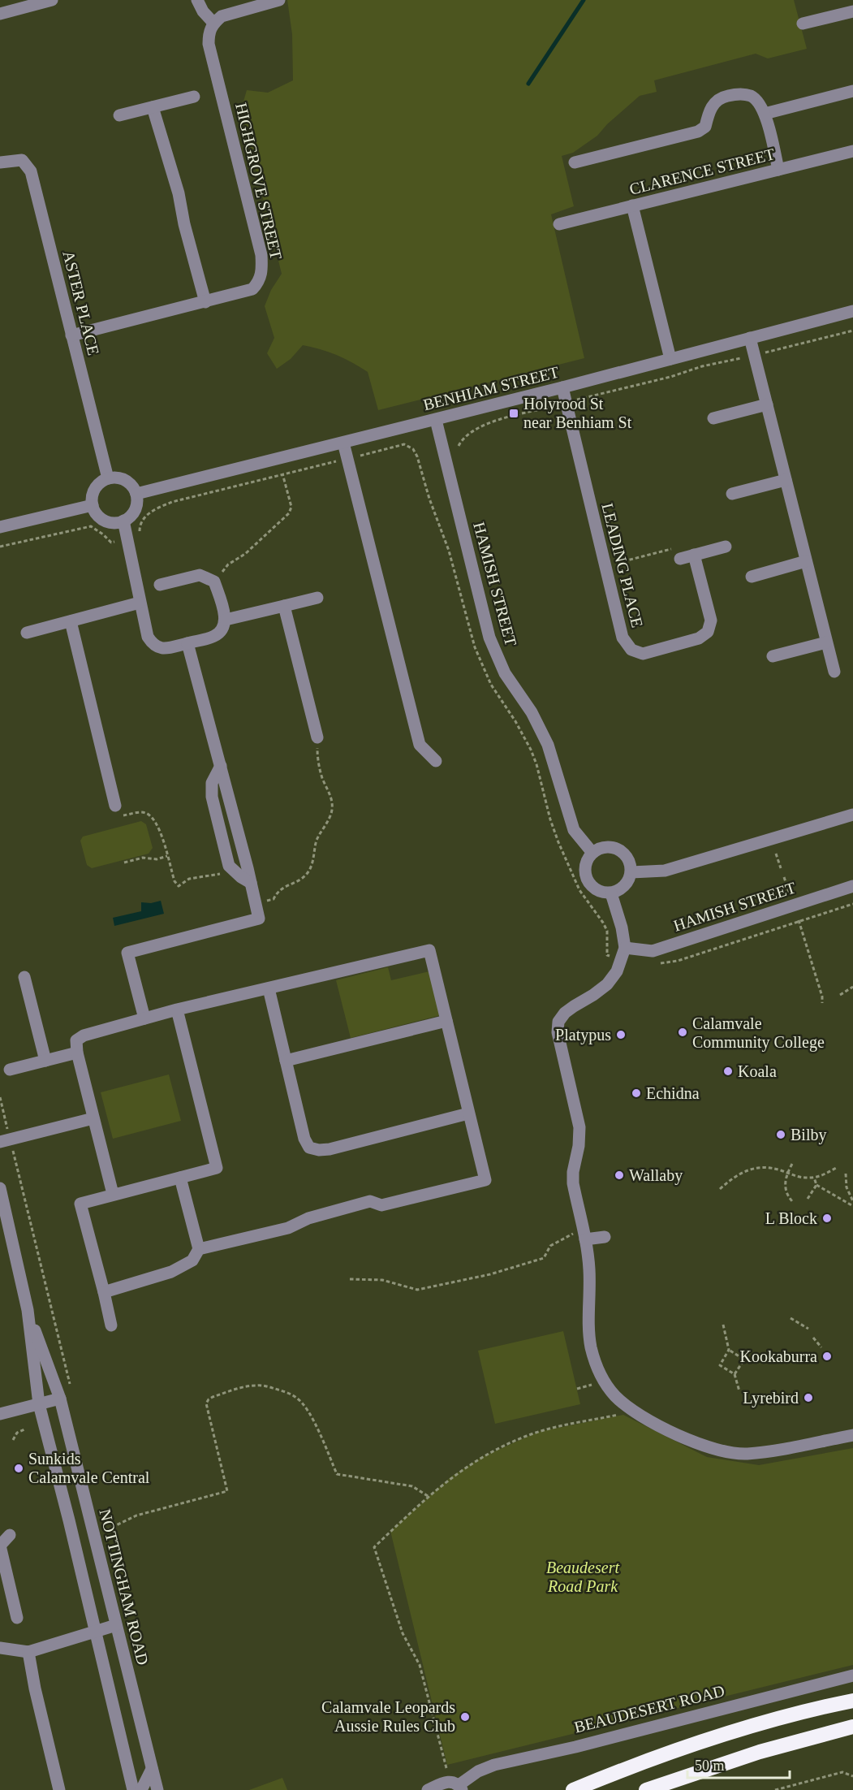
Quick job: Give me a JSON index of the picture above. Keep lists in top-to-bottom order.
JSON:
{
  "streets": {
    "street": [
      "CLARENCE STREET",
      "HIGHGROVE STREET",
      "ASTER PLACE",
      "BENHIAM STREET",
      "LEADING PLACE",
      "HAMISH STREET",
      "NOTTINGHAM ROAD",
      "BEAUDESERT ROAD"
    ]
  },
  "crossings": [
    ["HIGHGROVE STREET", "ASTER PLACE"],
    ["ASTER PLACE", "BENHIAM STREET"],
    ["BENHIAM STREET", "LEADING PLACE"],
    ["BENHIAM STREET", "HAMISH STREET"]
  ],
  "parks": ["Beaudesert Road Park"],
  "places": {
    "transit": ["Holyrood St near Benhiam St"],
    "other": [
      "Calamvale Community College",
      "Platypus",
      "Koala",
      "Echidna",
      "Bilby",
      "Wallaby",
      "L Block",
      "Kookaburra",
      "Lyrebird",
      "Sunkids Calamvale Central",
      "Calamvale Leopards Aussie Rules Club"
    ]
  },
  "scale_bar": "50 m"
}
